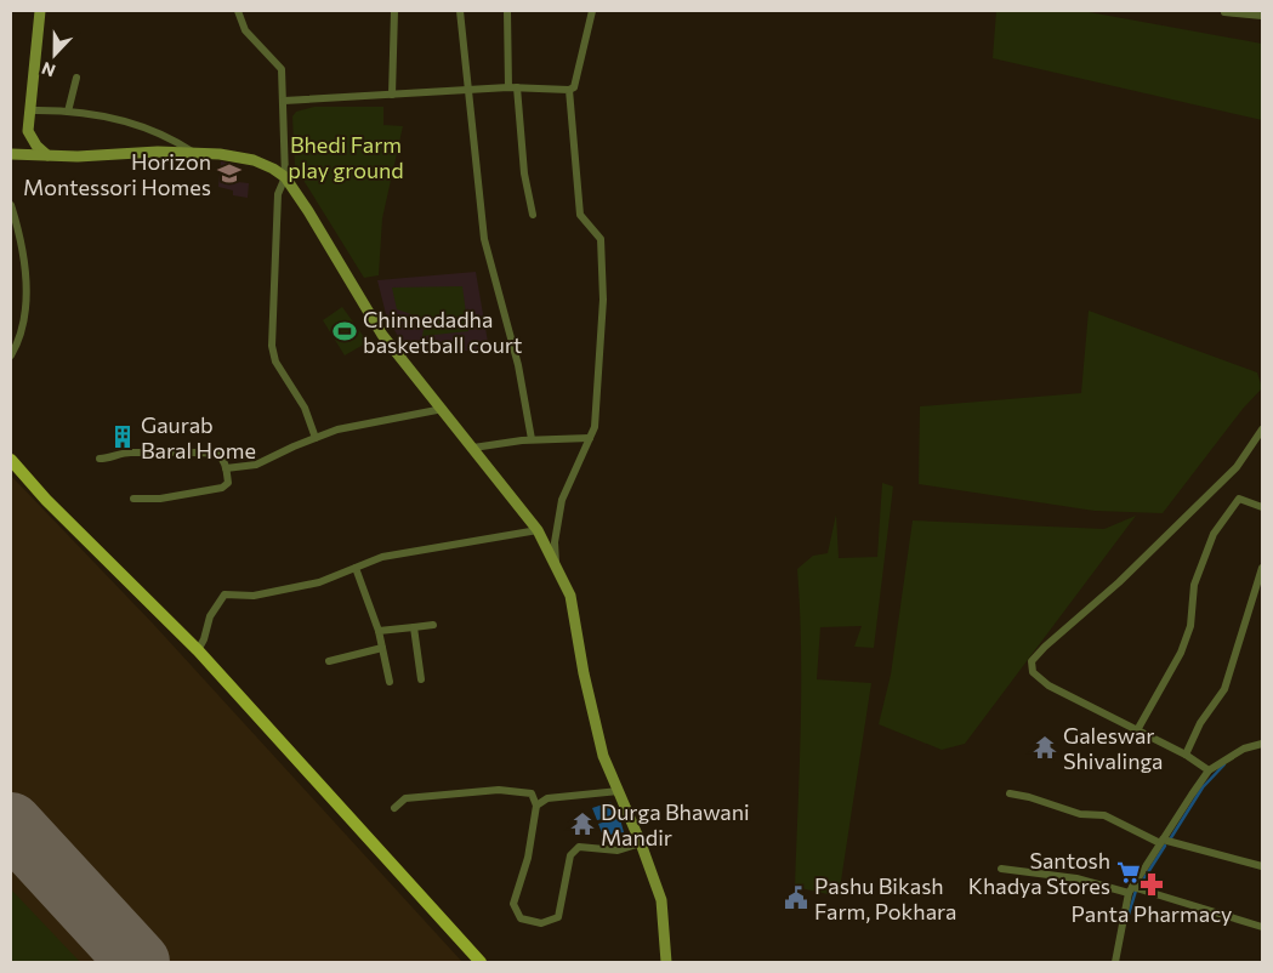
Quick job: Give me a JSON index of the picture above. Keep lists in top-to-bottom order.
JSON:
{
  "parks": ["Bhedi Farm play ground"],
  "places": {
    "school or university": ["Horizon Montessori Homes"],
    "sports": ["Chinnedadha basketball court"],
    "building": ["Gaurab Baral Home"],
    "temple": ["Galeswar Shivalinga", "Durga Bhawani Mandir"],
    "supermarket": ["Santosh Khadya Stores"],
    "pharmacy": ["Panta Pharmacy"],
    "public building": ["Pashu Bikash Farm, Pokhara"]
  },
  "north": "bottom"
}
